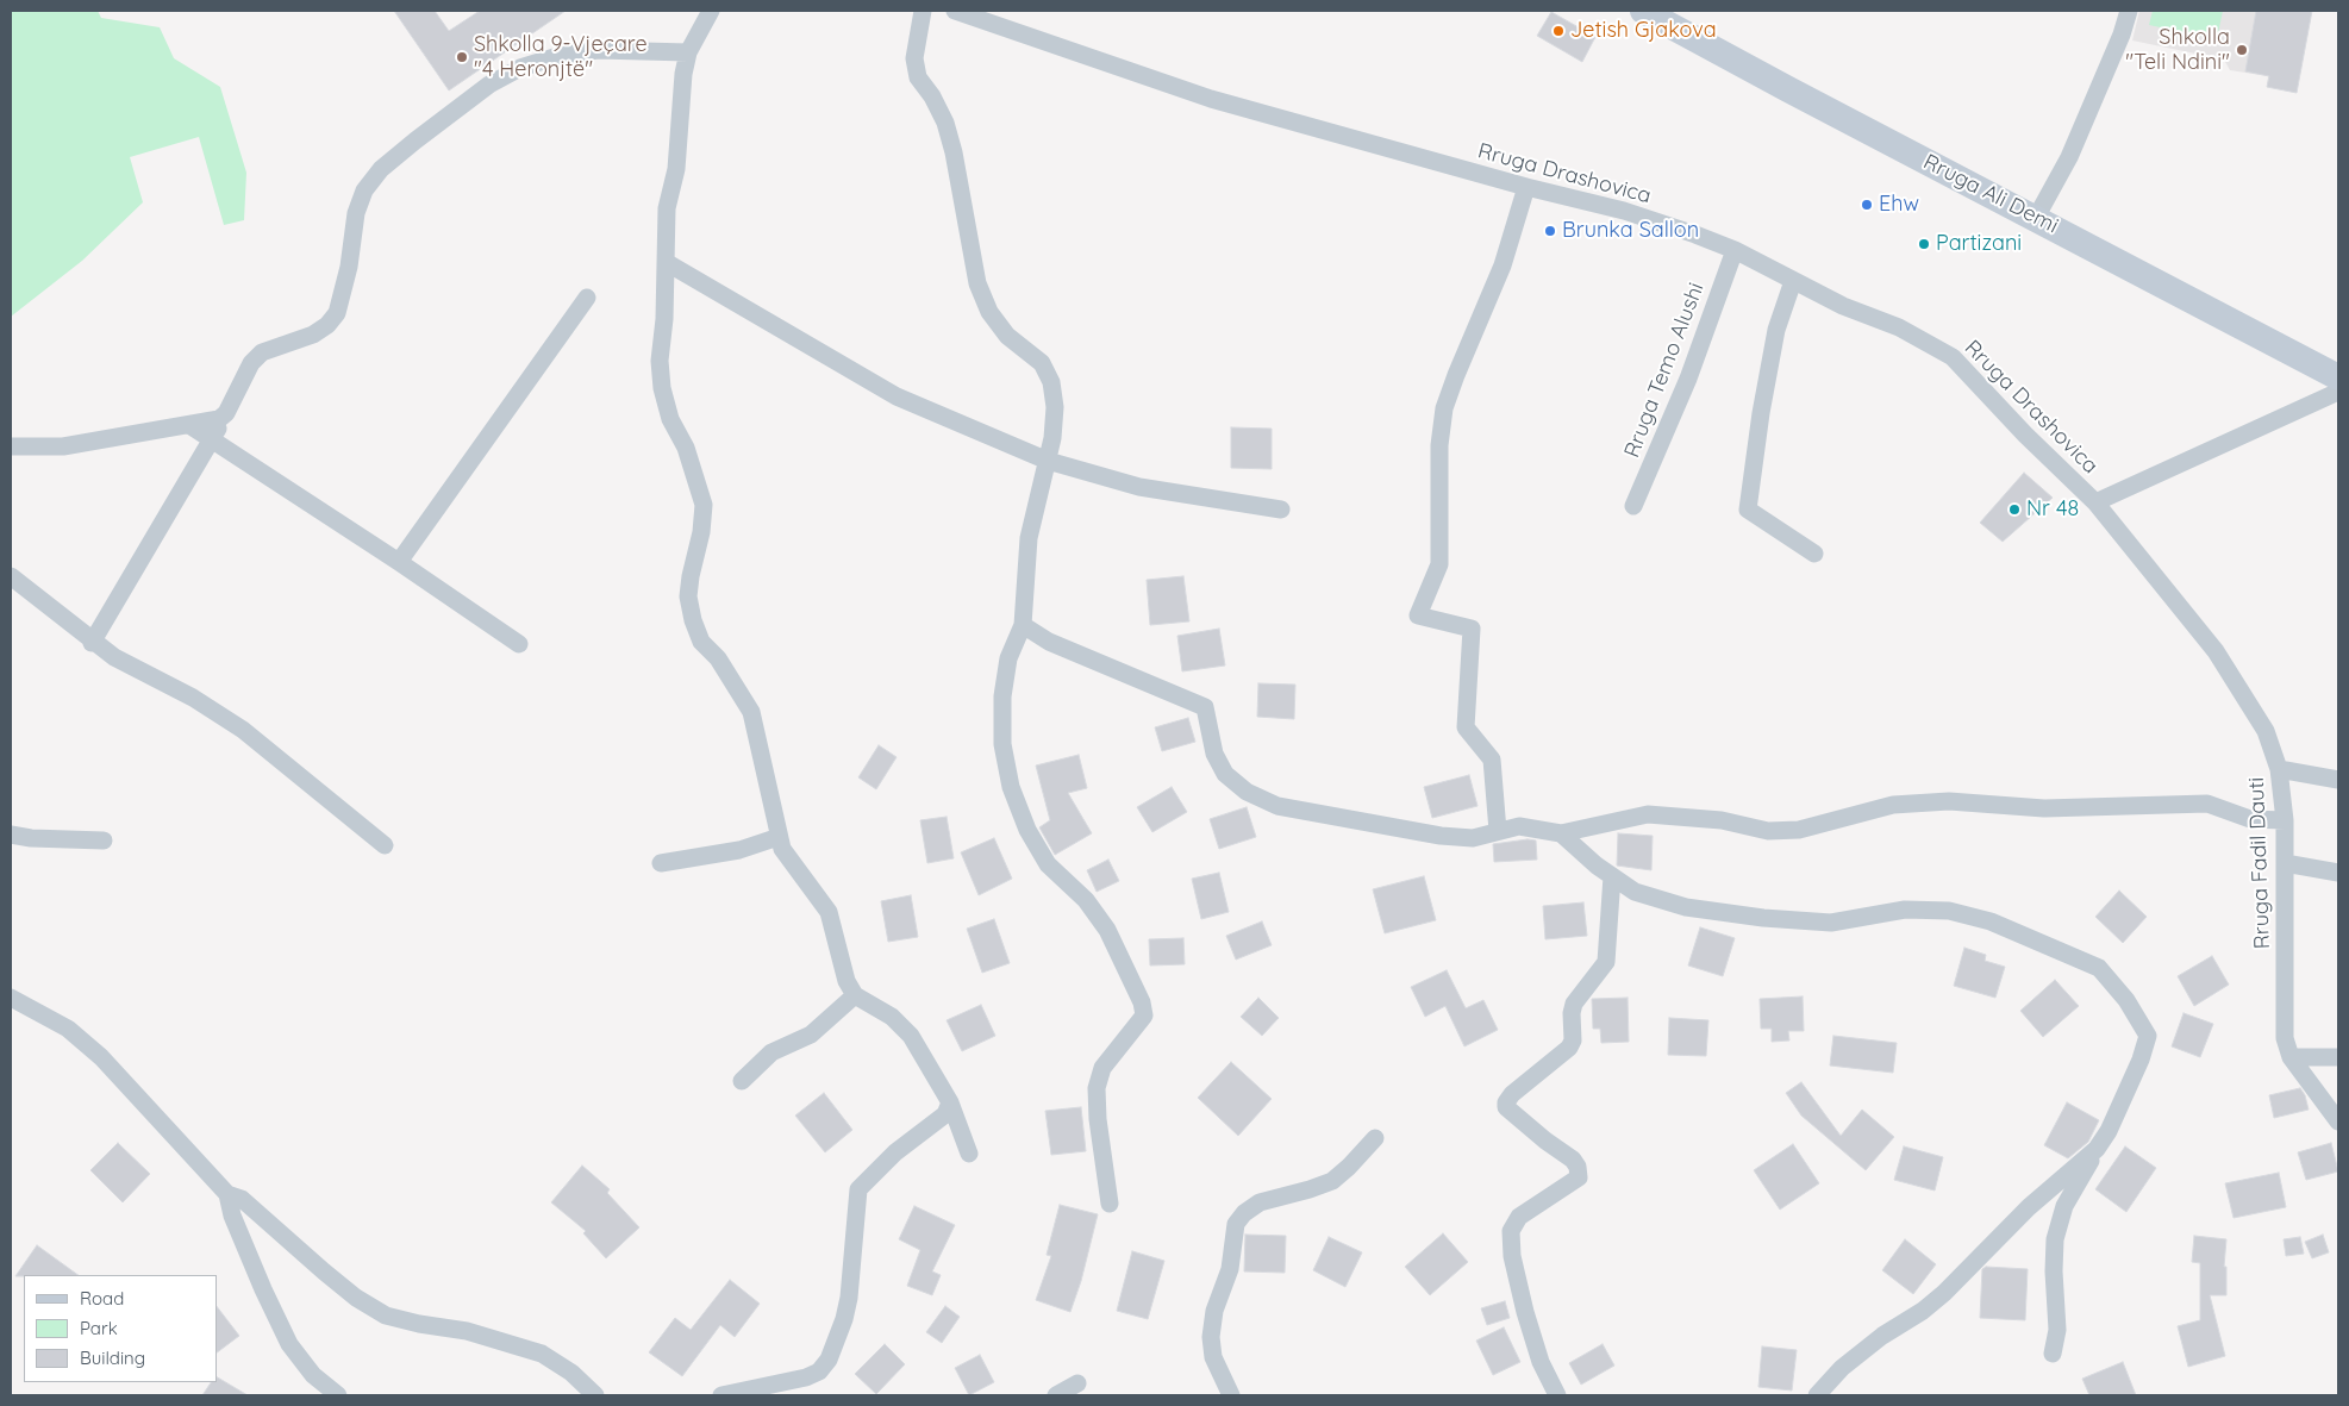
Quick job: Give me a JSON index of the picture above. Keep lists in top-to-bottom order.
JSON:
{
  "streets": {
    "main road": ["Rruga Ali Demi"],
    "street": ["Rruga Drashovica", "Rruga Temo Alushi", "Rruga Fadil Dauti"]
  },
  "crossings": [
    ["Rruga Drashovica", "Rruga Temo Alushi"],
    ["Rruga Drashovica", "Rruga Fadil Dauti"]
  ],
  "places": [
    "Jetish Gjakova",
    "Shkolla \"Teli Ndini\"",
    "Shkolla 9-Vjeçare \"4 Heronjtë\"",
    "Ehw",
    "Brunka Sallon",
    "Partizani",
    "Nr 48"
  ],
  "legend": ["Road", "Park", "Building"]
}
